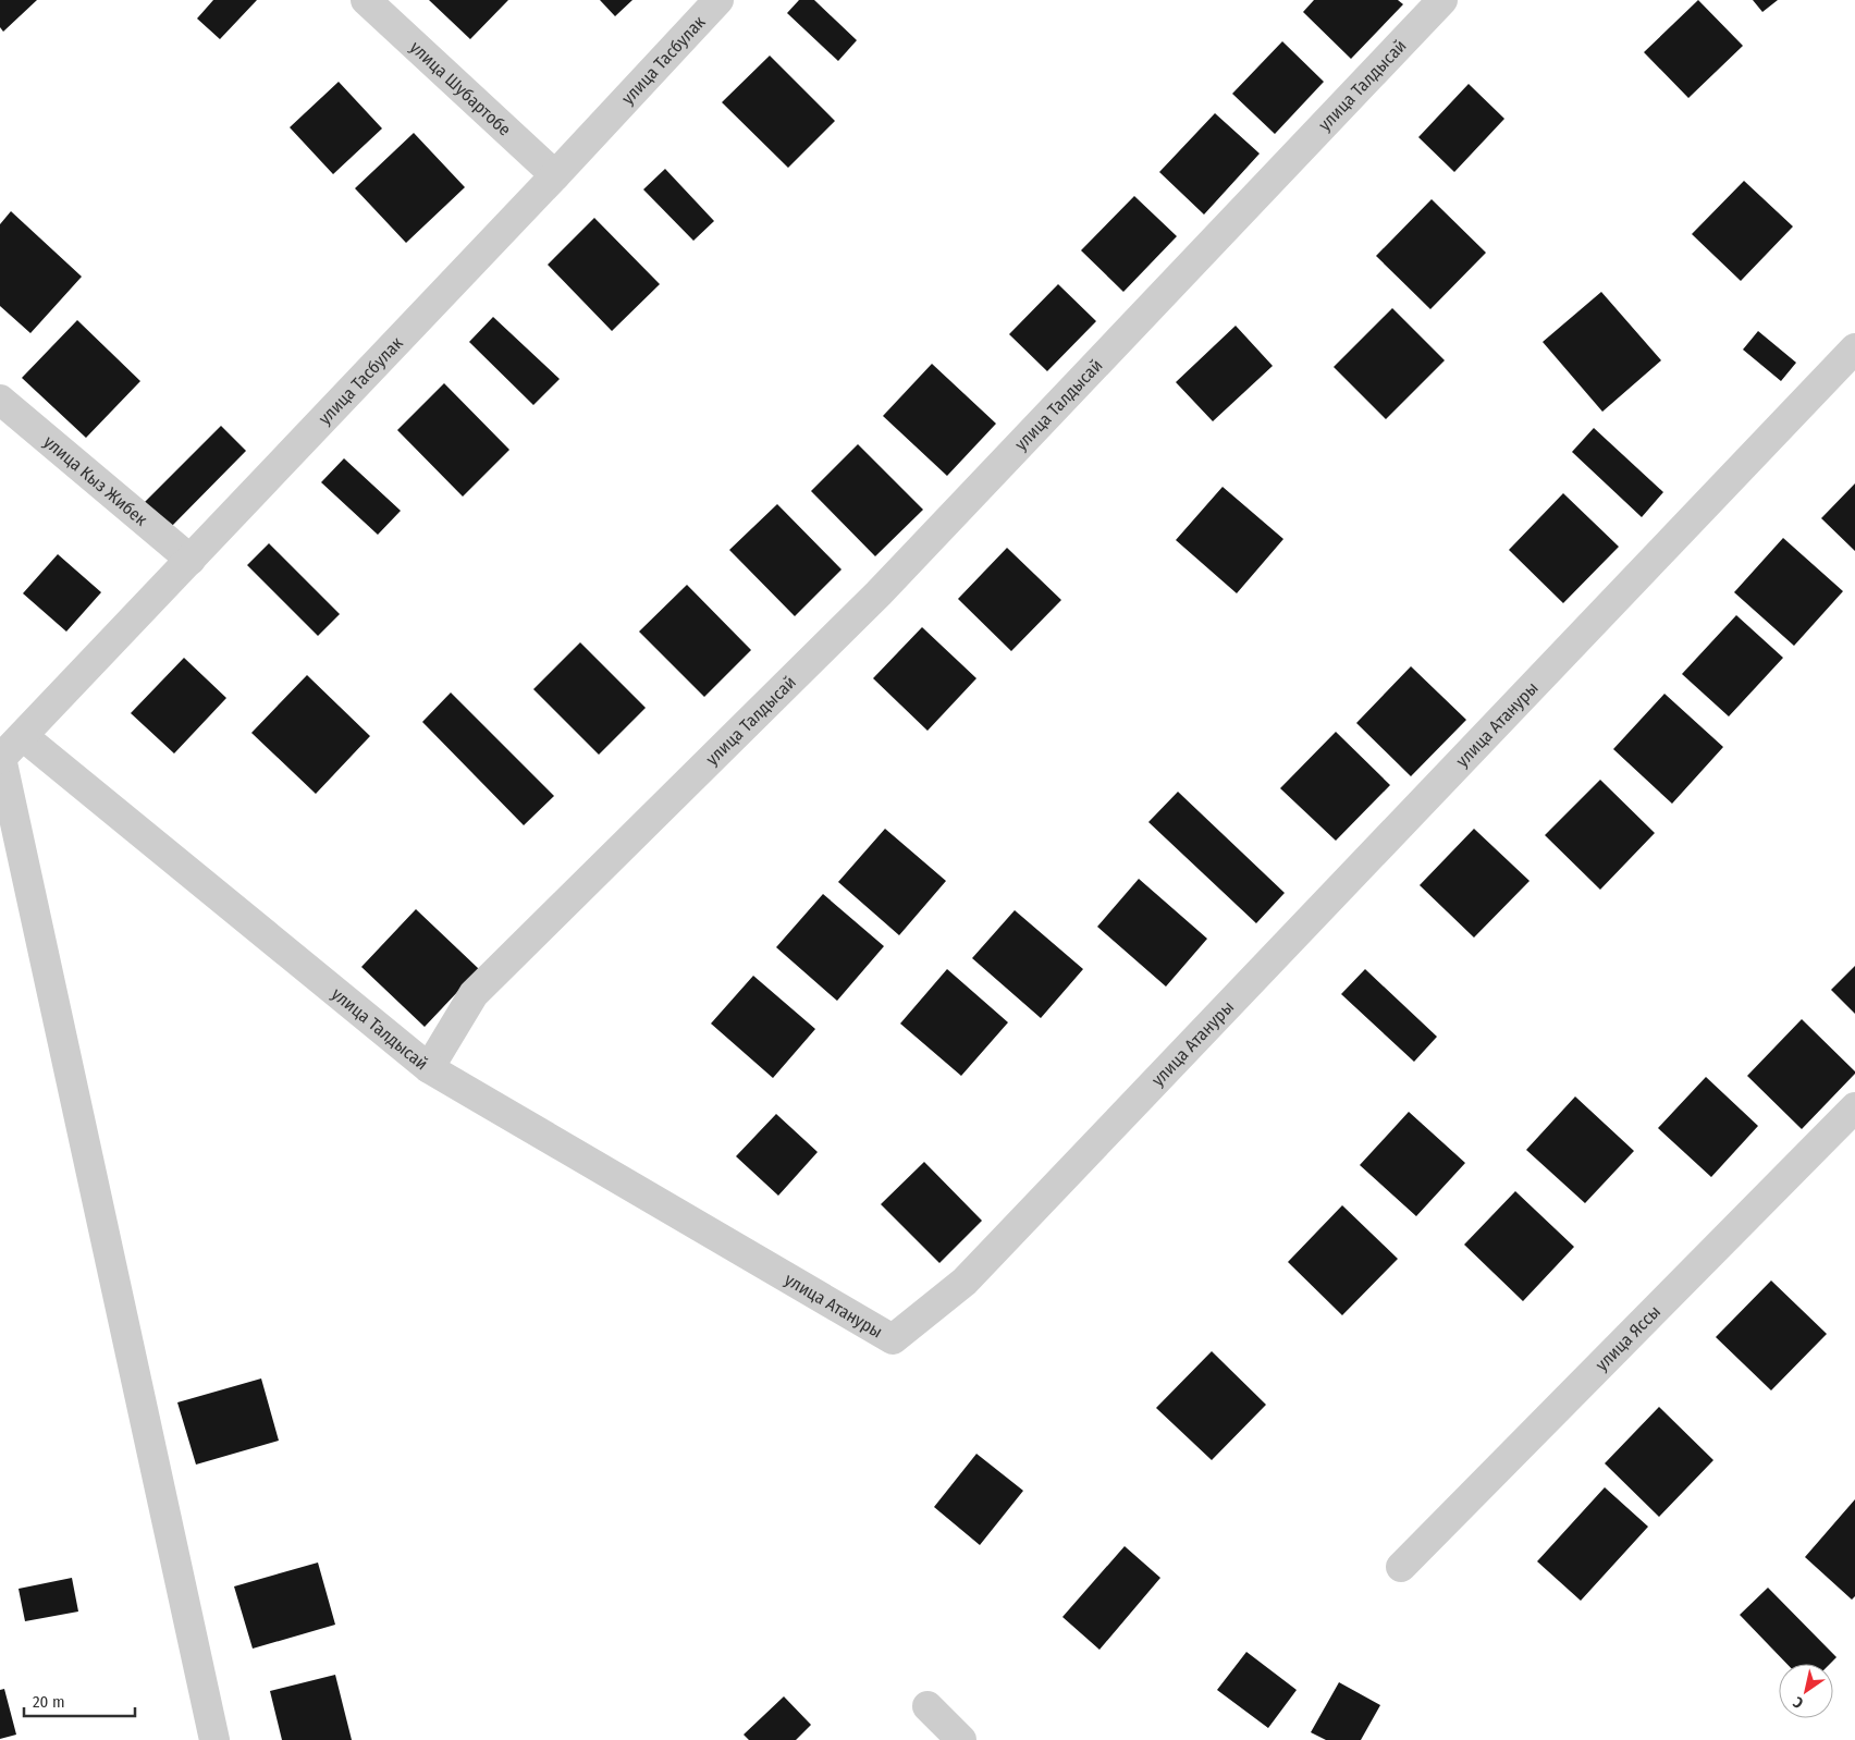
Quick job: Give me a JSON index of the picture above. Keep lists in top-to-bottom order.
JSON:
{
  "streets": {
    "street": [
      "улица Тасбулак",
      "улица Талдысай",
      "улица Шубартобе",
      "улица Кыз Жибек",
      "улица Атануры",
      "улица Яссы"
    ]
  },
  "crossings": [
    ["улица Тасбулак", "улица Талдысай"],
    ["улица Тасбулак", "улица Шубартобе"],
    ["улица Тасбулак", "улица Кыз Жибек"],
    ["улица Талдысай", "улица Атануры"]
  ],
  "scale_bar": "20 m",
  "north": "bottom left"
}
